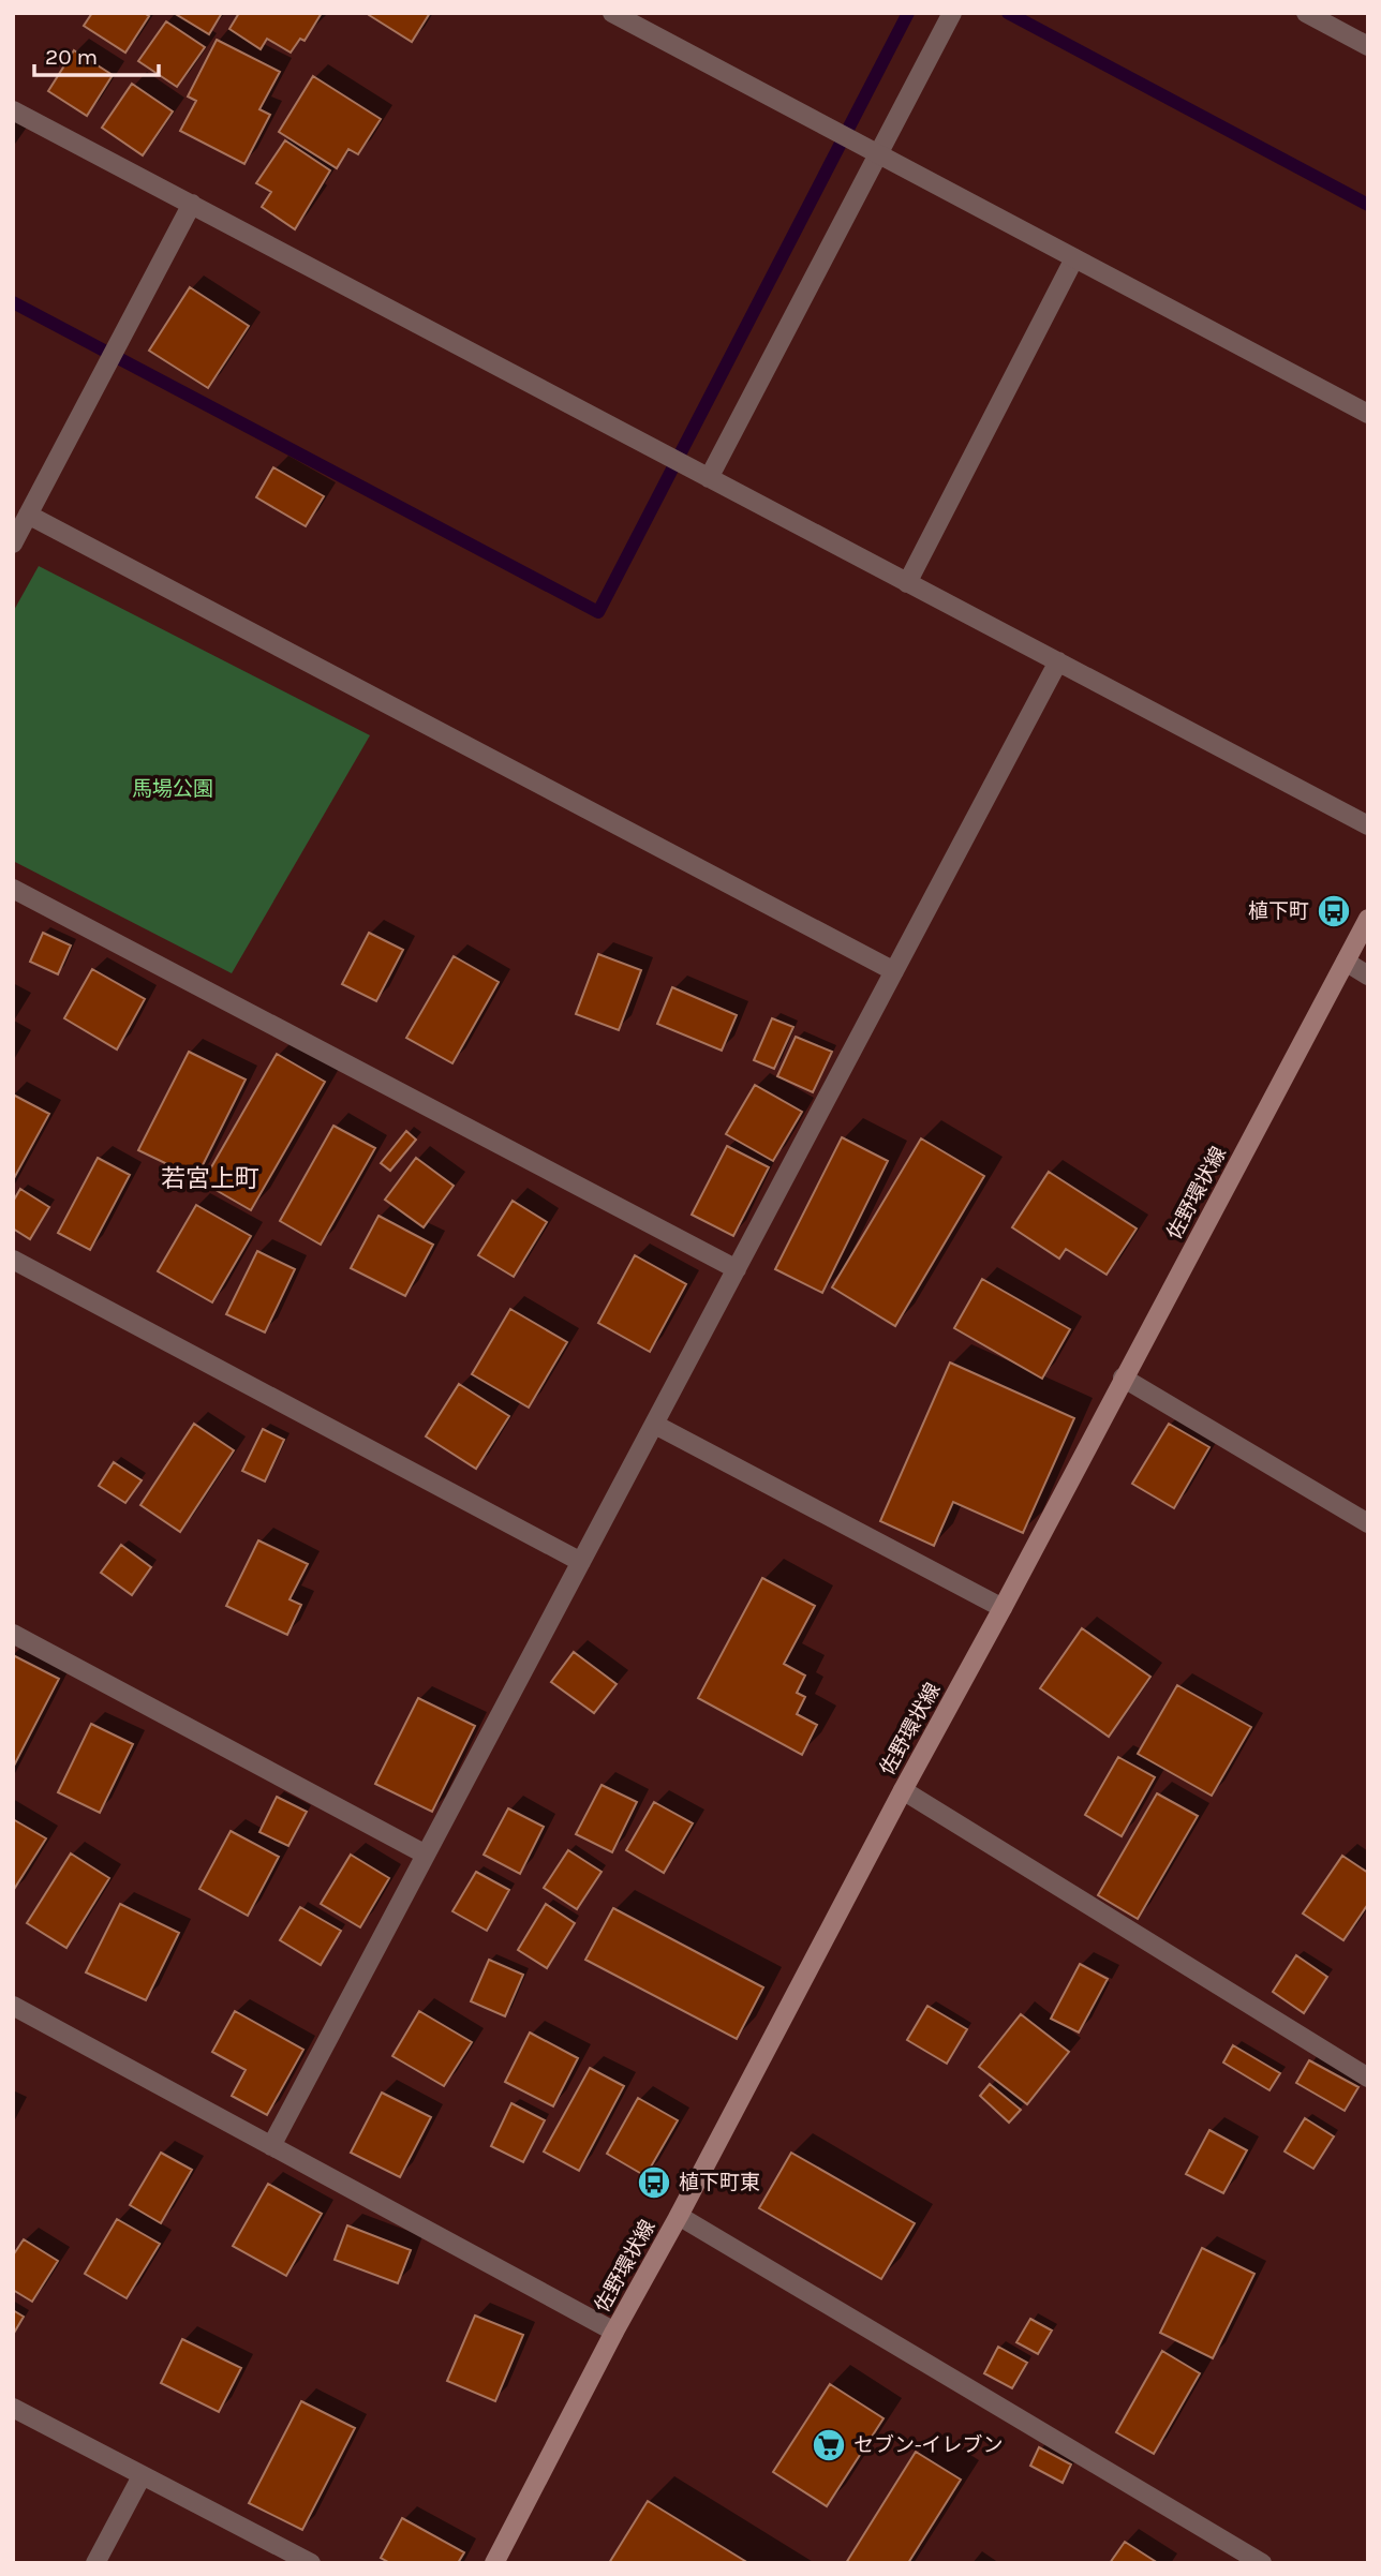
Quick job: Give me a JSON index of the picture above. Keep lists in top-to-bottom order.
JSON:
{
  "streets": {
    "main road": ["佐野環状線"]
  },
  "districts": ["若宮上町"],
  "parks": ["馬場公園"],
  "places": {
    "bus stop": ["植下町", "植下町東"],
    "supermarket": ["セブン-イレブン"]
  },
  "scale_bar": "20 m"
}
